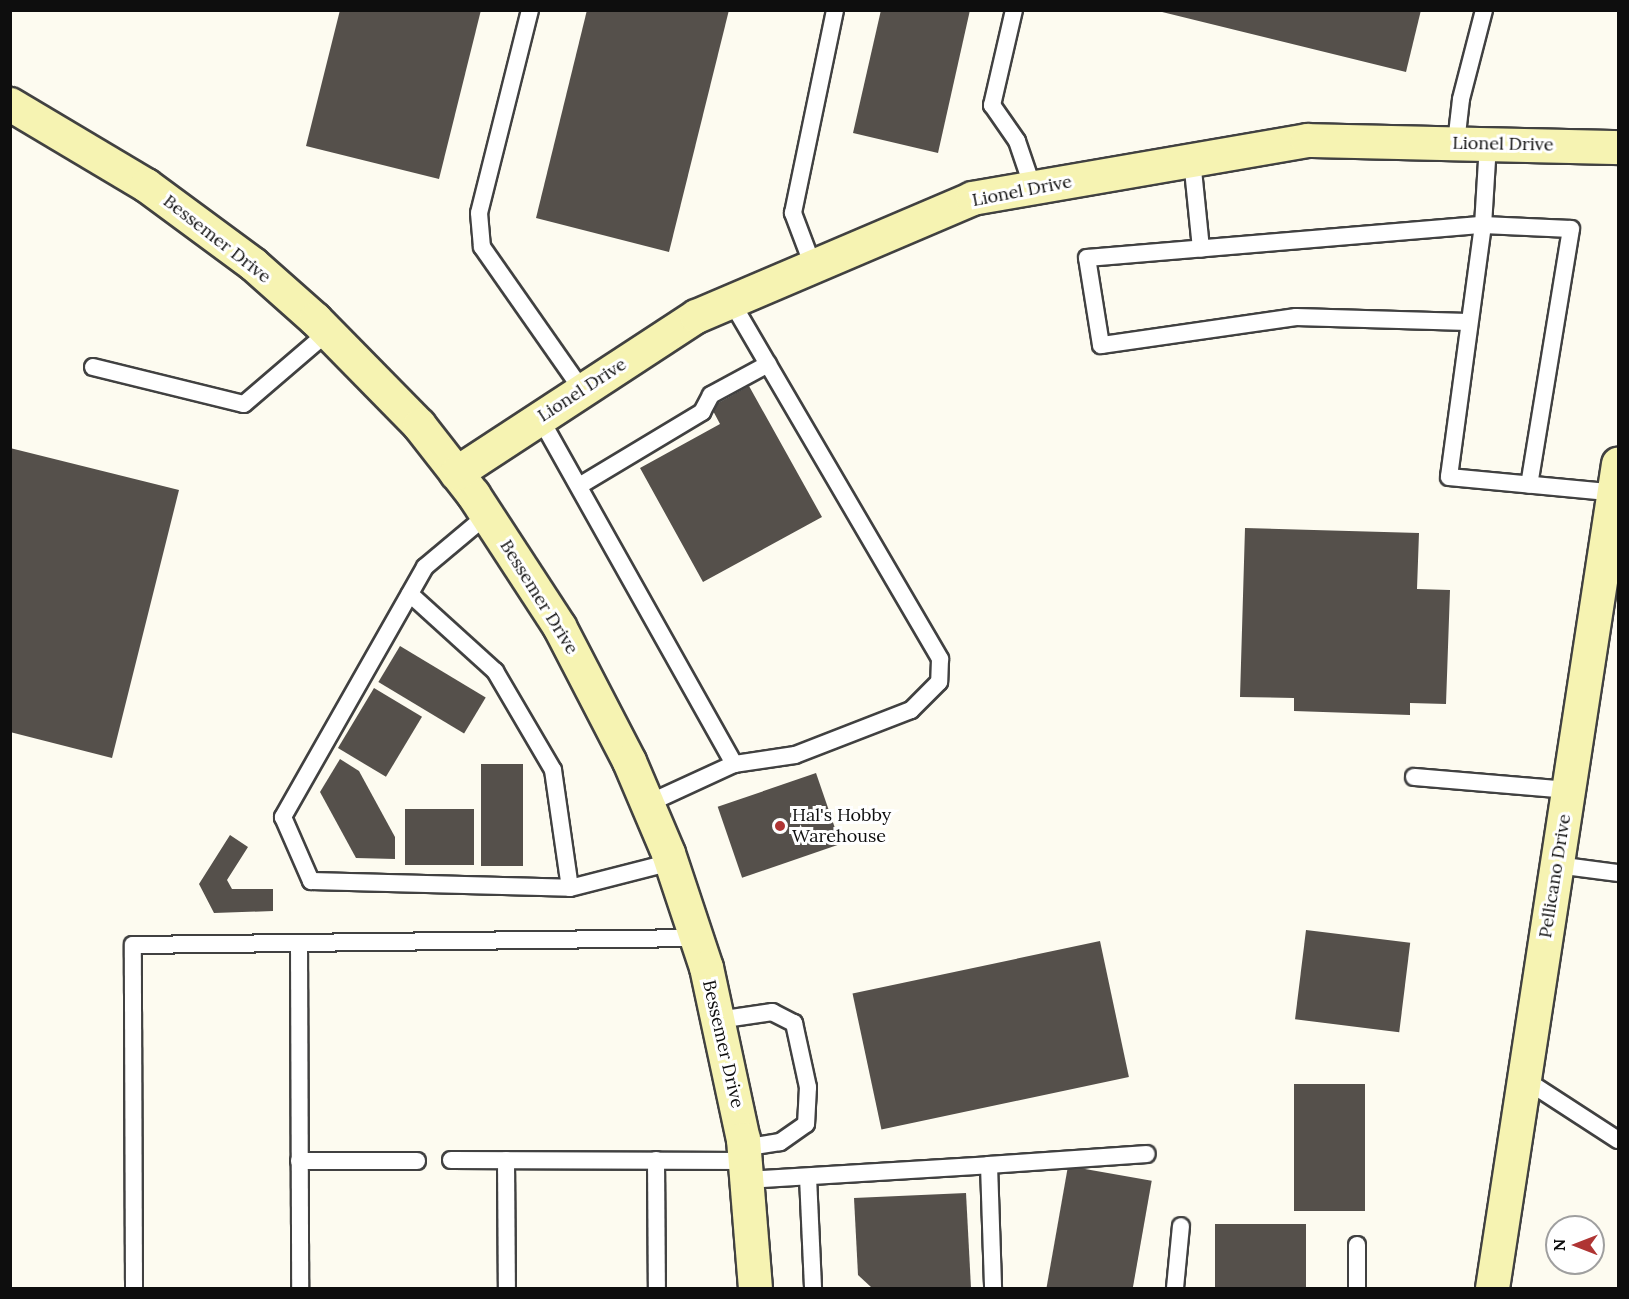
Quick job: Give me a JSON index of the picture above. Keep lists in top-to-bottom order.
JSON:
{
  "streets": {
    "street": ["Lionel Drive", "Bessemer Drive", "Pellicano Drive"]
  },
  "crossings": [
    ["Lionel Drive", "Bessemer Drive"]
  ],
  "places": ["Hal's Hobby Warehouse"],
  "north": "left"
}
